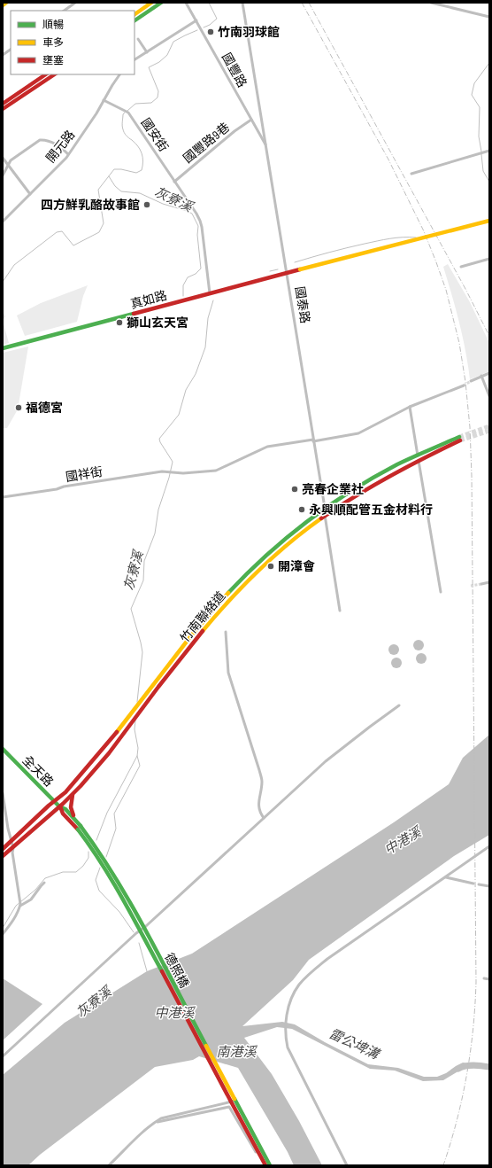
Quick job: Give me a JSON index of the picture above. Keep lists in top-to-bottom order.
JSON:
{
  "streets": {
    "main road": [
      "真如路",
      "竹南聯絡道",
      "全天路",
      "德照橋"
    ],
    "street": [
      "國豐路",
      "國安街",
      "國豐路9巷",
      "開元路",
      "國泰路",
      "國祥街"
    ]
  },
  "crossings": [
    ["國豐路", "國豐路9巷"],
    ["國豐路", "國泰路"],
    ["國安街", "國豐路9巷"],
    ["國安街", "開元路"],
    ["國安街", "真如路"],
    ["真如路", "國泰路"],
    ["國泰路", "國祥街"],
    ["國泰路", "竹南聯絡道"],
    ["竹南聯絡道", "全天路"],
    ["全天路", "德照橋"]
  ],
  "water": [
    "灰寮溪",
    "中港溪",
    "雷公埤溝",
    "南港溪"
  ],
  "places": [
    "竹南羽球館",
    "四方鮮乳酪故事館",
    "獅山玄天宮",
    "福德宮",
    "亮春企業社",
    "永興順配管五金材料行",
    "開漳會"
  ],
  "legend": ["順暢", "車多", "壅塞"]
}
